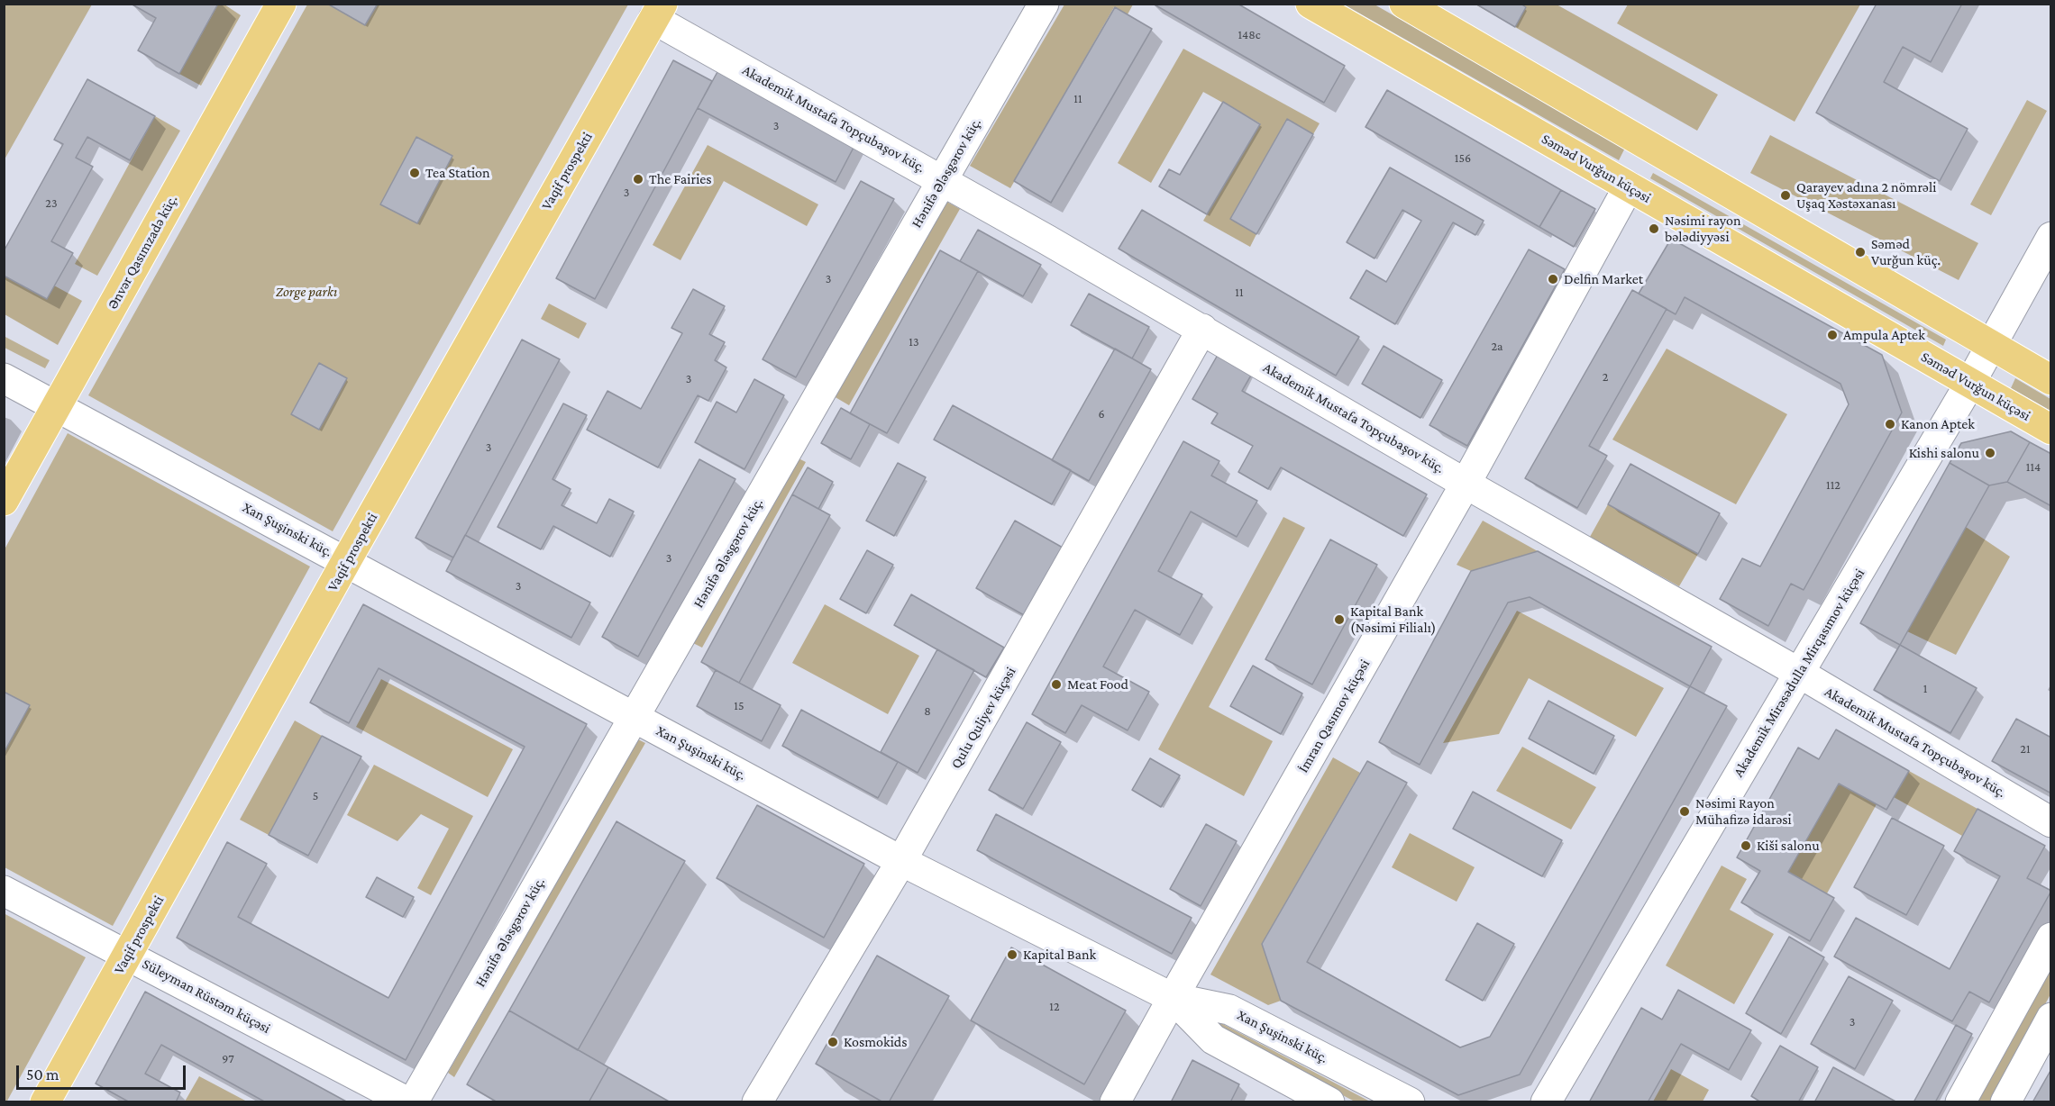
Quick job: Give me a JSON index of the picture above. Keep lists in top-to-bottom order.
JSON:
{
  "streets": {
    "main road": ["Səməd Vurğun küçəsi", "Vaqif prospekti", "Ənvər Qasımzadə küç."],
    "street": [
      "Akademik Mustafa Topçubaşov küç.",
      "Hənifə Ələsgərov küç.",
      "Xan Şuşinski küç.",
      "Akademik Mirəsədulla Mirqasımov küçəsi",
      "İmran Qasımov küçəsi",
      "Qulu Quliyev küçəsi",
      "Süleyman Rüstəm küçəsi"
    ]
  },
  "crossings": [
    ["Akademik Mustafa Topçubaşov küç.", "Vaqif prospekti"],
    ["Akademik Mustafa Topçubaşov küç.", "Hənifə Ələsgərov küç."],
    ["Akademik Mustafa Topçubaşov küç.", "Akademik Mirəsədulla Mirqasımov küçəsi"],
    ["Akademik Mustafa Topçubaşov küç.", "İmran Qasımov küçəsi"],
    ["Akademik Mustafa Topçubaşov küç.", "Qulu Quliyev küçəsi"],
    ["Səməd Vurğun küçəsi", "Akademik Mirəsədulla Mirqasımov küçəsi"],
    ["Səməd Vurğun küçəsi", "İmran Qasımov küçəsi"],
    ["Vaqif prospekti", "Xan Şuşinski küç."],
    ["Vaqif prospekti", "Süleyman Rüstəm küçəsi"],
    ["Hənifə Ələsgərov küç.", "Xan Şuşinski küç."],
    ["Ənvər Qasımzadə küç.", "Xan Şuşinski küç."],
    ["Xan Şuşinski küç.", "İmran Qasımov küçəsi"],
    ["Xan Şuşinski küç.", "Qulu Quliyev küçəsi"]
  ],
  "parks": ["Zorge parkı"],
  "places": [
    "Tea Station",
    "The Fairies",
    "Qarayev adına 2 nömrəli Uşaq Xəstəxanası",
    "Nəsimi rayon bələdiyyəsi",
    "Səməd Vurğun küç.",
    "Delfin Market",
    "Ampula Aptek",
    "Kanon Aptek",
    "Kishi salonu",
    "Kapital Bank (Nəsimi Filialı)",
    "Meat Food",
    "Nəsimi Rayon Mühafizə İdarəsi",
    "Kiši salonu",
    "Kapital Bank",
    "Kosmokids"
  ],
  "house_numbers": [
    "148c",
    "11",
    "3",
    "156",
    "3",
    "23",
    "3",
    "11",
    "13",
    "2a",
    "2",
    "3",
    "6",
    "3",
    "114",
    "112",
    "3",
    "3",
    "1",
    "15",
    "8",
    "21",
    "5",
    "12",
    "3",
    "97"
  ],
  "scale_bar": "50 m"
}
